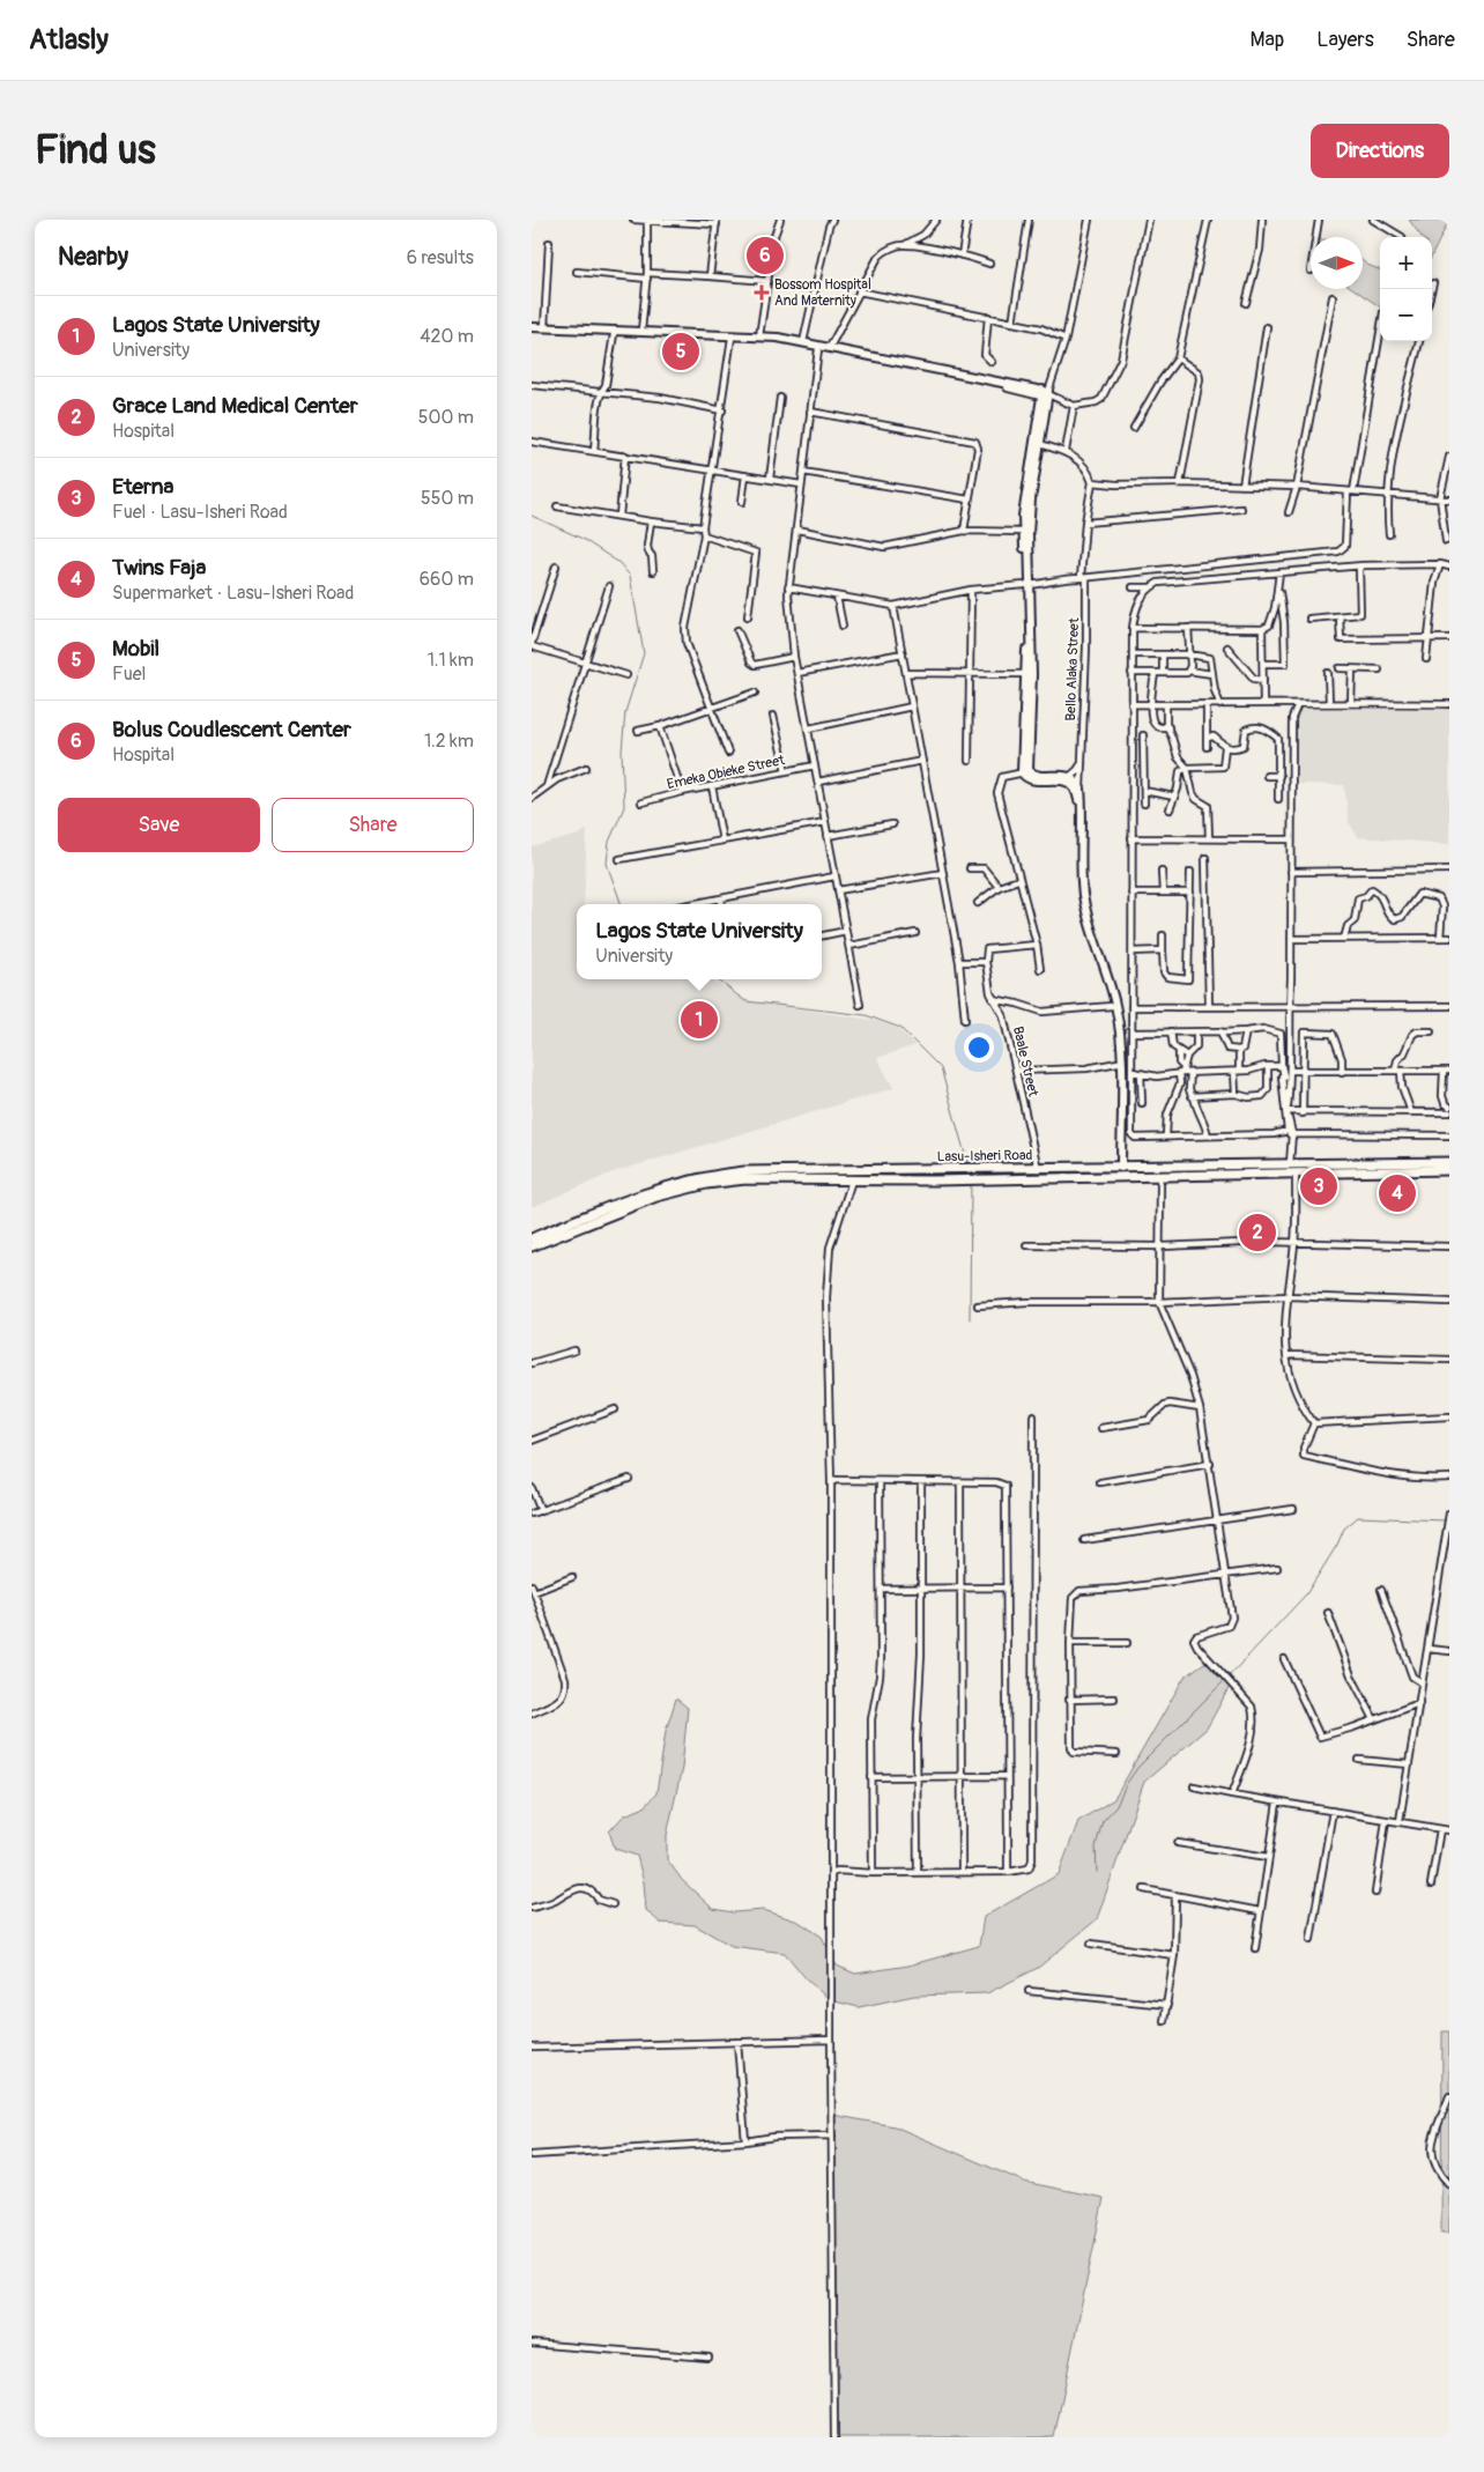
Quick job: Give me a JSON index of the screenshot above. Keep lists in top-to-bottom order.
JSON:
{
  "streets": {
    "main road": ["Lasu-Isheri Road"],
    "street": ["Bello Alaka Street", "Emeka Obieke Street", "Baale Street"]
  },
  "crossings": [
    ["Baale Street", "Lasu-Isheri Road"]
  ],
  "places": {
    "health": ["Bossom Hospital And Maternity"]
  },
  "north": "right",
  "page": {
    "header": "Atlasly",
    "nav": ["Map", "Layers", "Share"],
    "buttons": [
      "Directions",
      ["Save", "Share"]
    ],
    "title": "Find us",
    "heading": ["Nearby", "6 results"],
    "pins": [
      "6",
      "5",
      "1",
      "3",
      "4",
      "2"
    ],
    "map_buttons": ["+", "−"],
    "list": [
      {
        "mark": "1",
        "name": "Lagos State University",
        "note": "University",
        "value": "420 m"
      },
      {
        "mark": "2",
        "name": "Grace Land Medical Center",
        "note": "Hospital",
        "value": "500 m"
      },
      {
        "mark": "3",
        "name": "Eterna",
        "note": "Fuel · Lasu-Isheri Road",
        "value": "550 m"
      },
      {
        "mark": "4",
        "name": "Twins Faja",
        "note": "Supermarket · Lasu-Isheri Road",
        "value": "660 m"
      },
      {
        "mark": "5",
        "name": "Mobil",
        "note": "Fuel",
        "value": "1.1 km"
      },
      {
        "mark": "6",
        "name": "Bolus Coudlescent Center",
        "note": "Hospital",
        "value": "1.2 km"
      }
    ],
    "popup": ["Lagos State University", "University"]
  }
}
